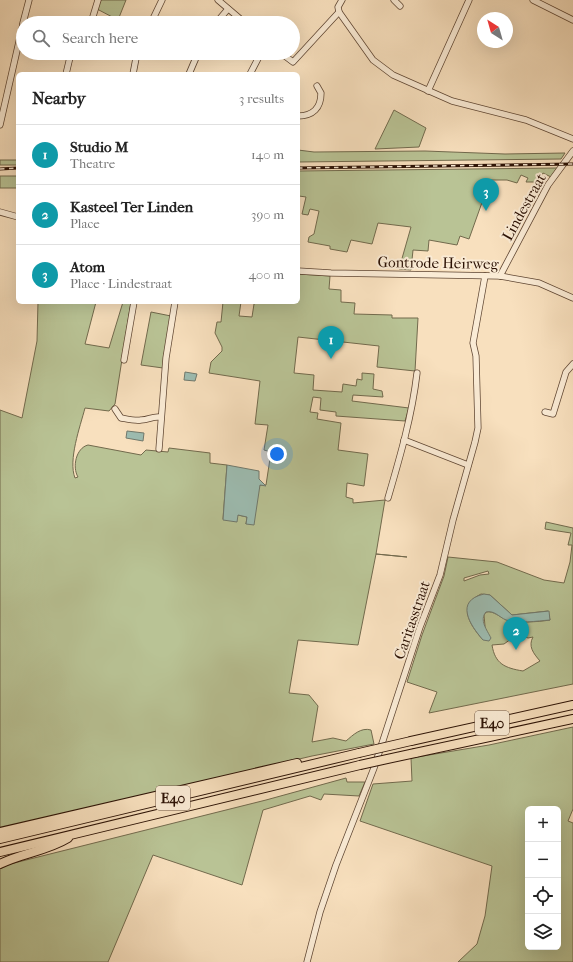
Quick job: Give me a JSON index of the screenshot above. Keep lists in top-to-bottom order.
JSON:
{
  "streets": {
    "highway": ["E40"],
    "street": ["Lindestraat", "Gontrode Heirweg", "Caritasstraat"]
  },
  "crossings": [
    ["Lindestraat", "Gontrode Heirweg"],
    ["Gontrode Heirweg", "Caritasstraat"]
  ],
  "north": "top left",
  "page": {
    "search": "Search here",
    "heading": ["Nearby", "3 results"],
    "list": [
      {
        "mark": "1",
        "name": "Studio M",
        "note": "Theatre",
        "value": "140 m"
      },
      {
        "mark": "2",
        "name": "Kasteel Ter Linden",
        "note": "Place",
        "value": "390 m"
      },
      {
        "mark": "3",
        "name": "Atom",
        "note": "Place · Lindestraat",
        "value": "400 m"
      }
    ],
    "pins": ["3", "1", "2"],
    "map_buttons": ["+", "−"]
  }
}
